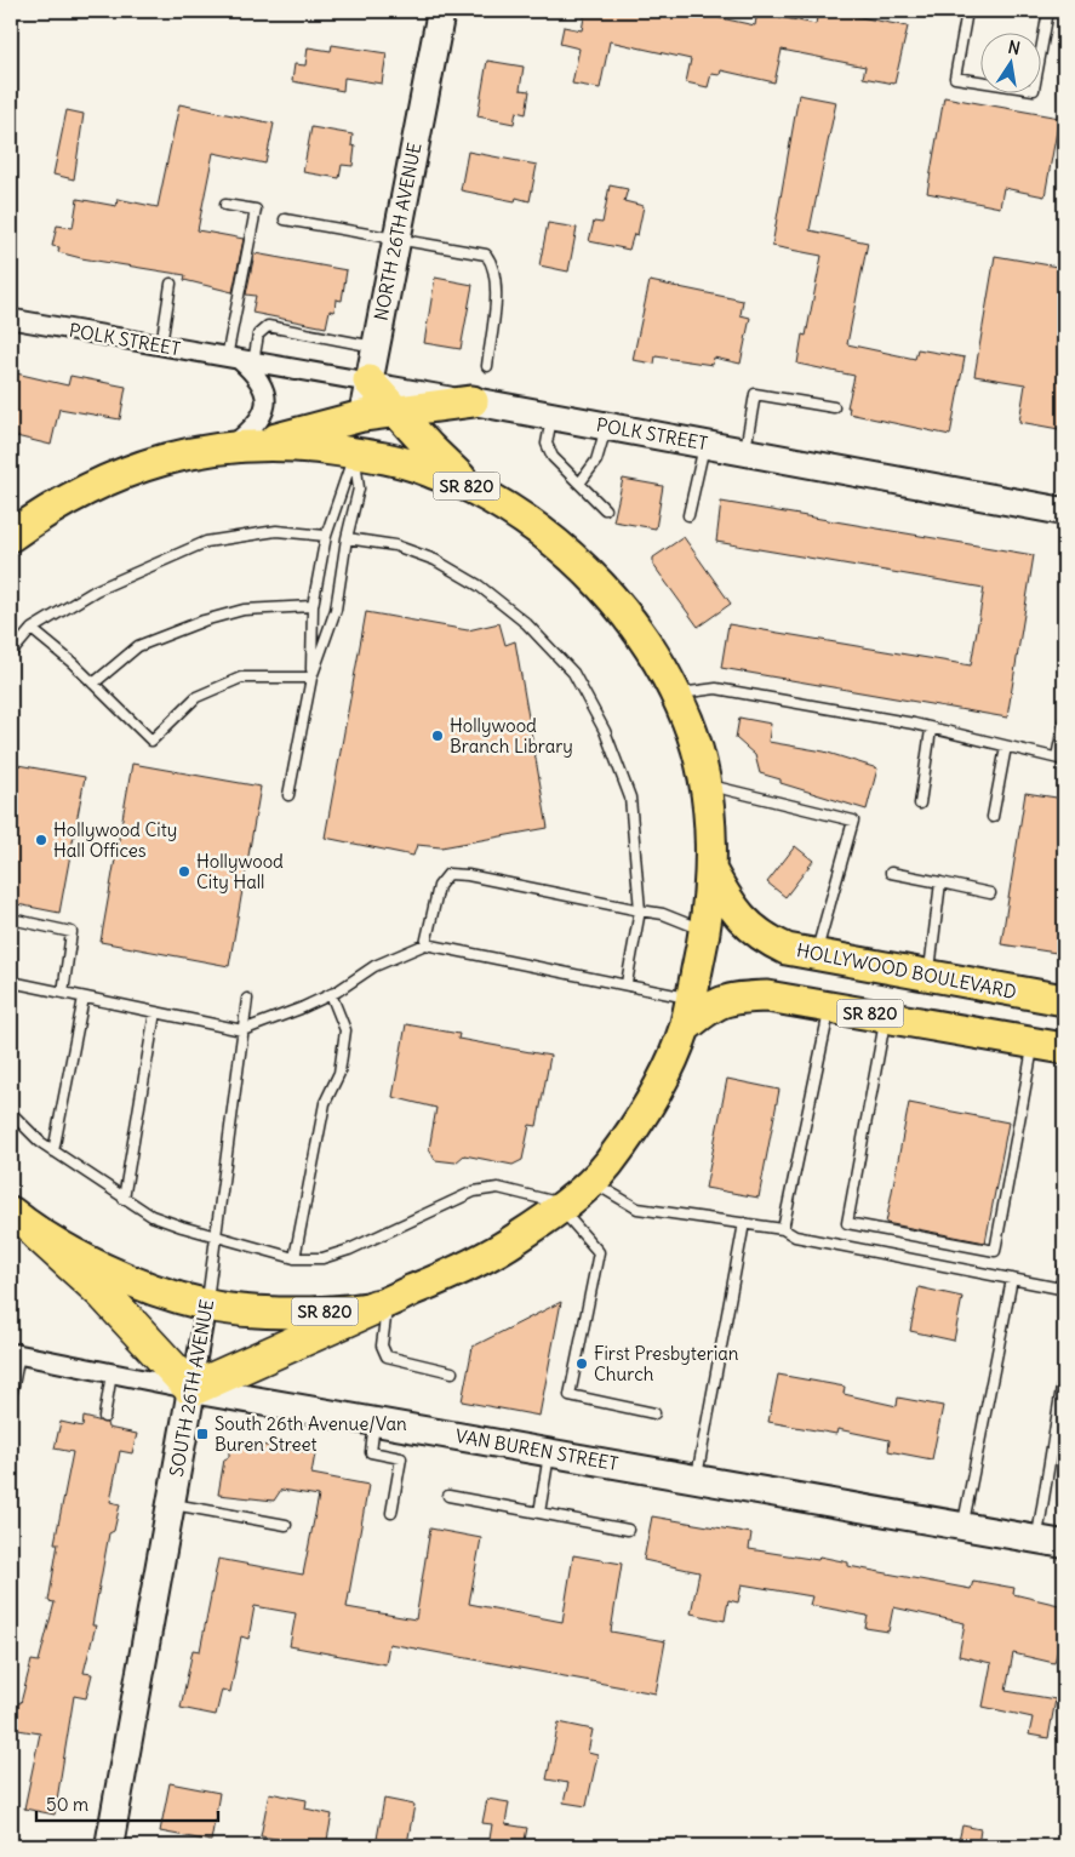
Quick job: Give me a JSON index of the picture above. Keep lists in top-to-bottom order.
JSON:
{
  "streets": {
    "main road": [
      "NORTH 26TH AVENUE",
      "POLK STREET",
      "SR 820",
      "HOLLYWOOD BOULEVARD",
      "SOUTH 26TH AVENUE",
      "VAN BUREN STREET"
    ]
  },
  "crossings": [
    ["NORTH 26TH AVENUE", "POLK STREET"],
    ["NORTH 26TH AVENUE", "SR 820"],
    ["SR 820", "HOLLYWOOD BOULEVARD"],
    ["SR 820", "SOUTH 26TH AVENUE"],
    ["SOUTH 26TH AVENUE", "VAN BUREN STREET"]
  ],
  "places": {
    "other": [
      "Hollywood Branch Library",
      "Hollywood City Hall Offices",
      "Hollywood City Hall",
      "First Presbyterian Church"
    ],
    "transit": ["South 26th Avenue/Van Buren Street"]
  },
  "scale_bar": "50 m",
  "north": "top"
}
